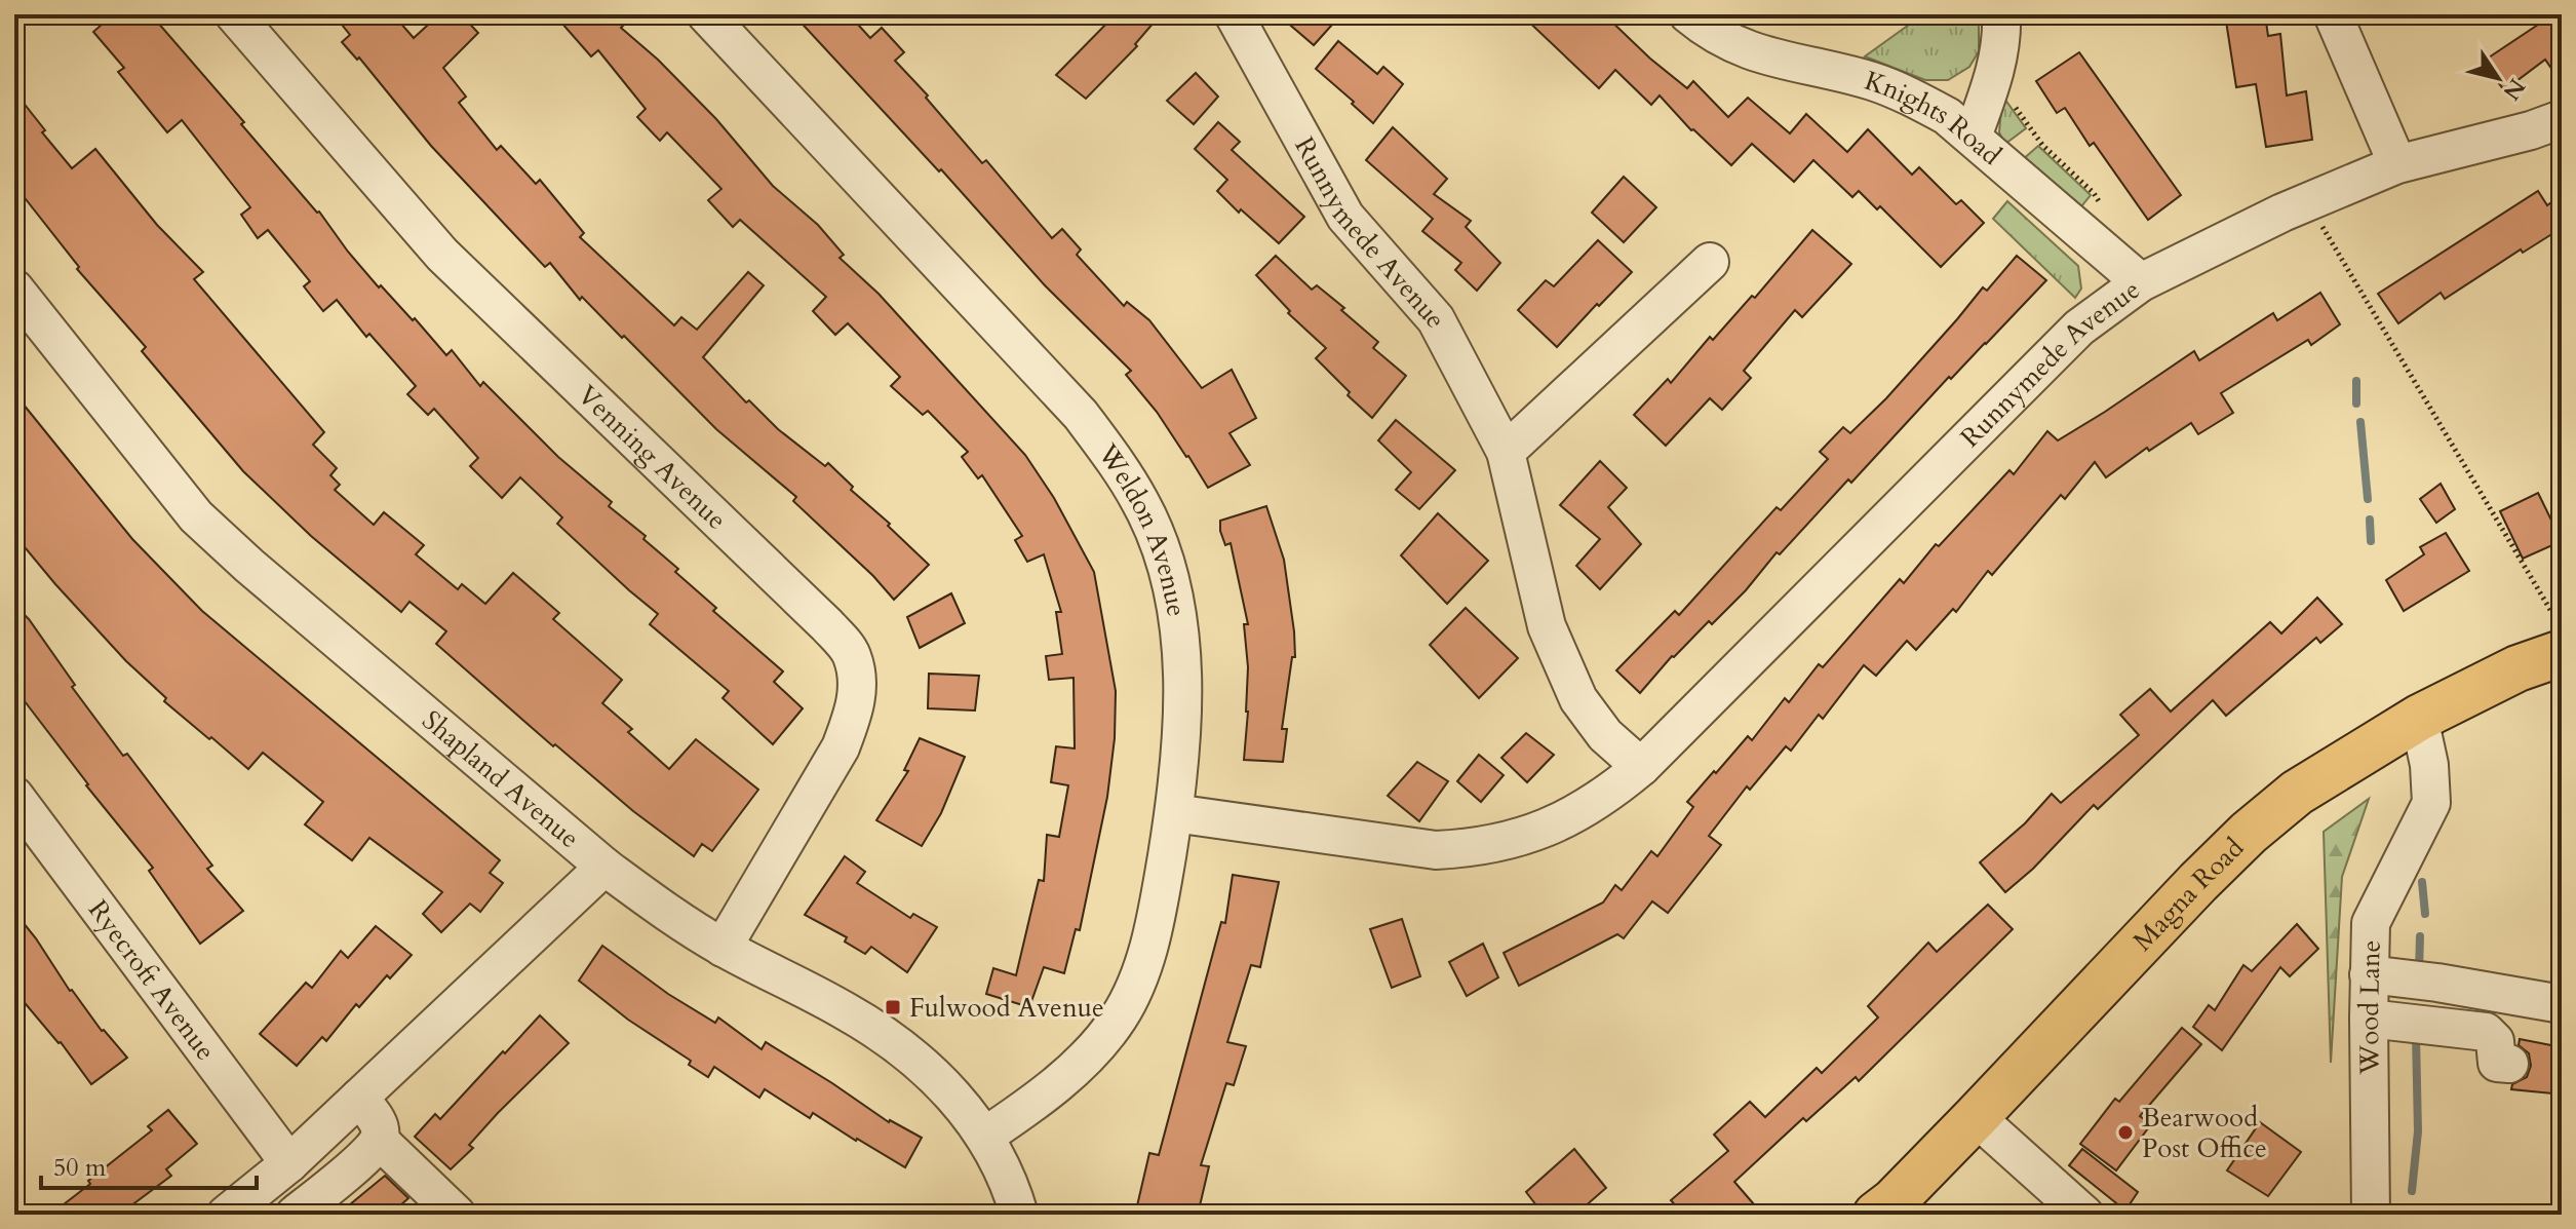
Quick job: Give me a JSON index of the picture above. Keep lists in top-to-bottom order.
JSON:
{
  "streets": {
    "main road": ["Magna Road"],
    "street": [
      "Knights Road",
      "Runnymede Avenue",
      "Venning Avenue",
      "Weldon Avenue",
      "Shapland Avenue",
      "Ryecroft Avenue",
      "Wood Lane"
    ]
  },
  "crossings": [
    ["Knights Road", "Runnymede Avenue"],
    ["Runnymede Avenue", "Weldon Avenue"],
    ["Venning Avenue", "Shapland Avenue"],
    ["Weldon Avenue", "Shapland Avenue"],
    ["Magna Road", "Wood Lane"]
  ],
  "places": {
    "transit": ["Fulwood Avenue"],
    "other": ["Bearwood Post Office"]
  },
  "scale_bar": "50 m",
  "north": "bottom right"
}
